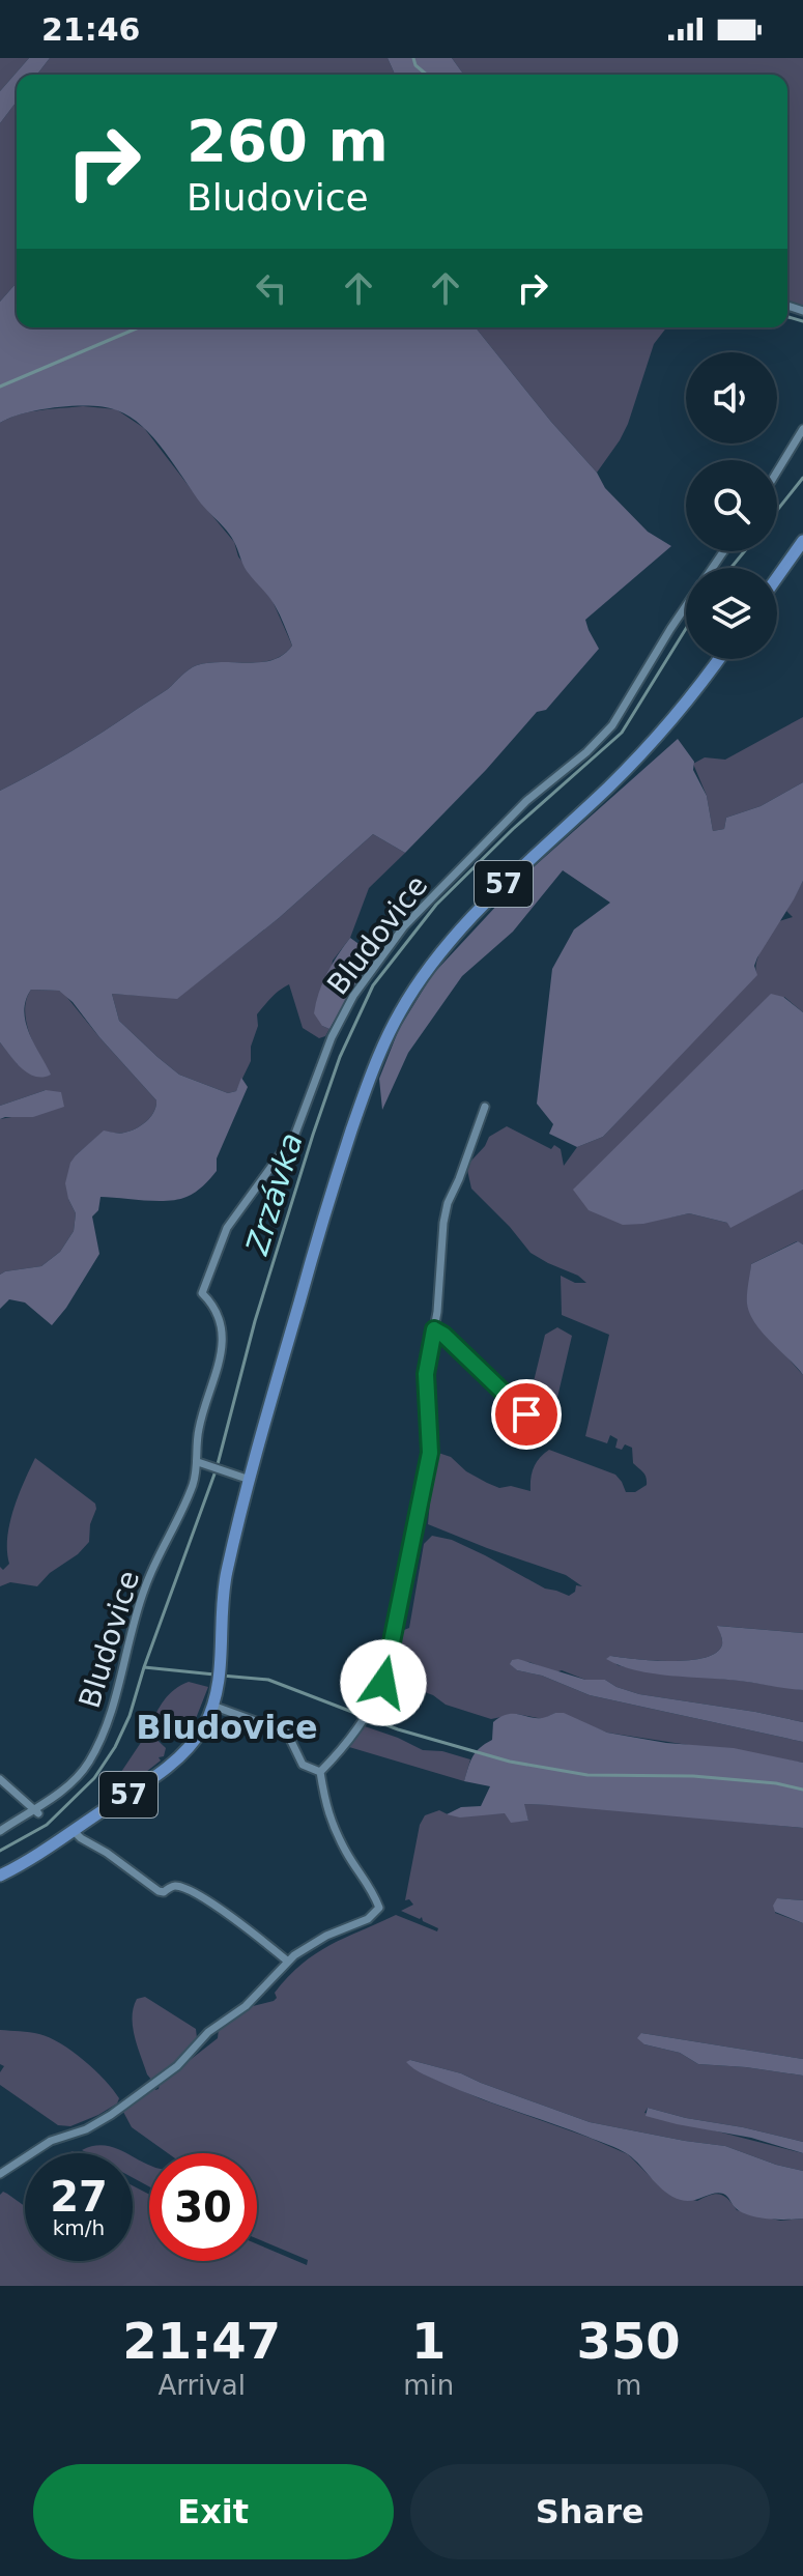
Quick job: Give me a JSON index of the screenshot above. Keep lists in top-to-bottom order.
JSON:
{
  "streets": {
    "main road": ["57"],
    "street": ["Bludovice"]
  },
  "districts": ["Bludovice"],
  "water": ["Zrzávka"],
  "page": {
    "status": "21:46",
    "turn": ["260 m", "Bludovice"],
    "speed": "27 km/h",
    "limit": "30",
    "eta": [
      "21:47",
      "Arrival",
      "1",
      "min",
      "350",
      "m"
    ],
    "buttons": ["Exit", "Share"]
  }
}
